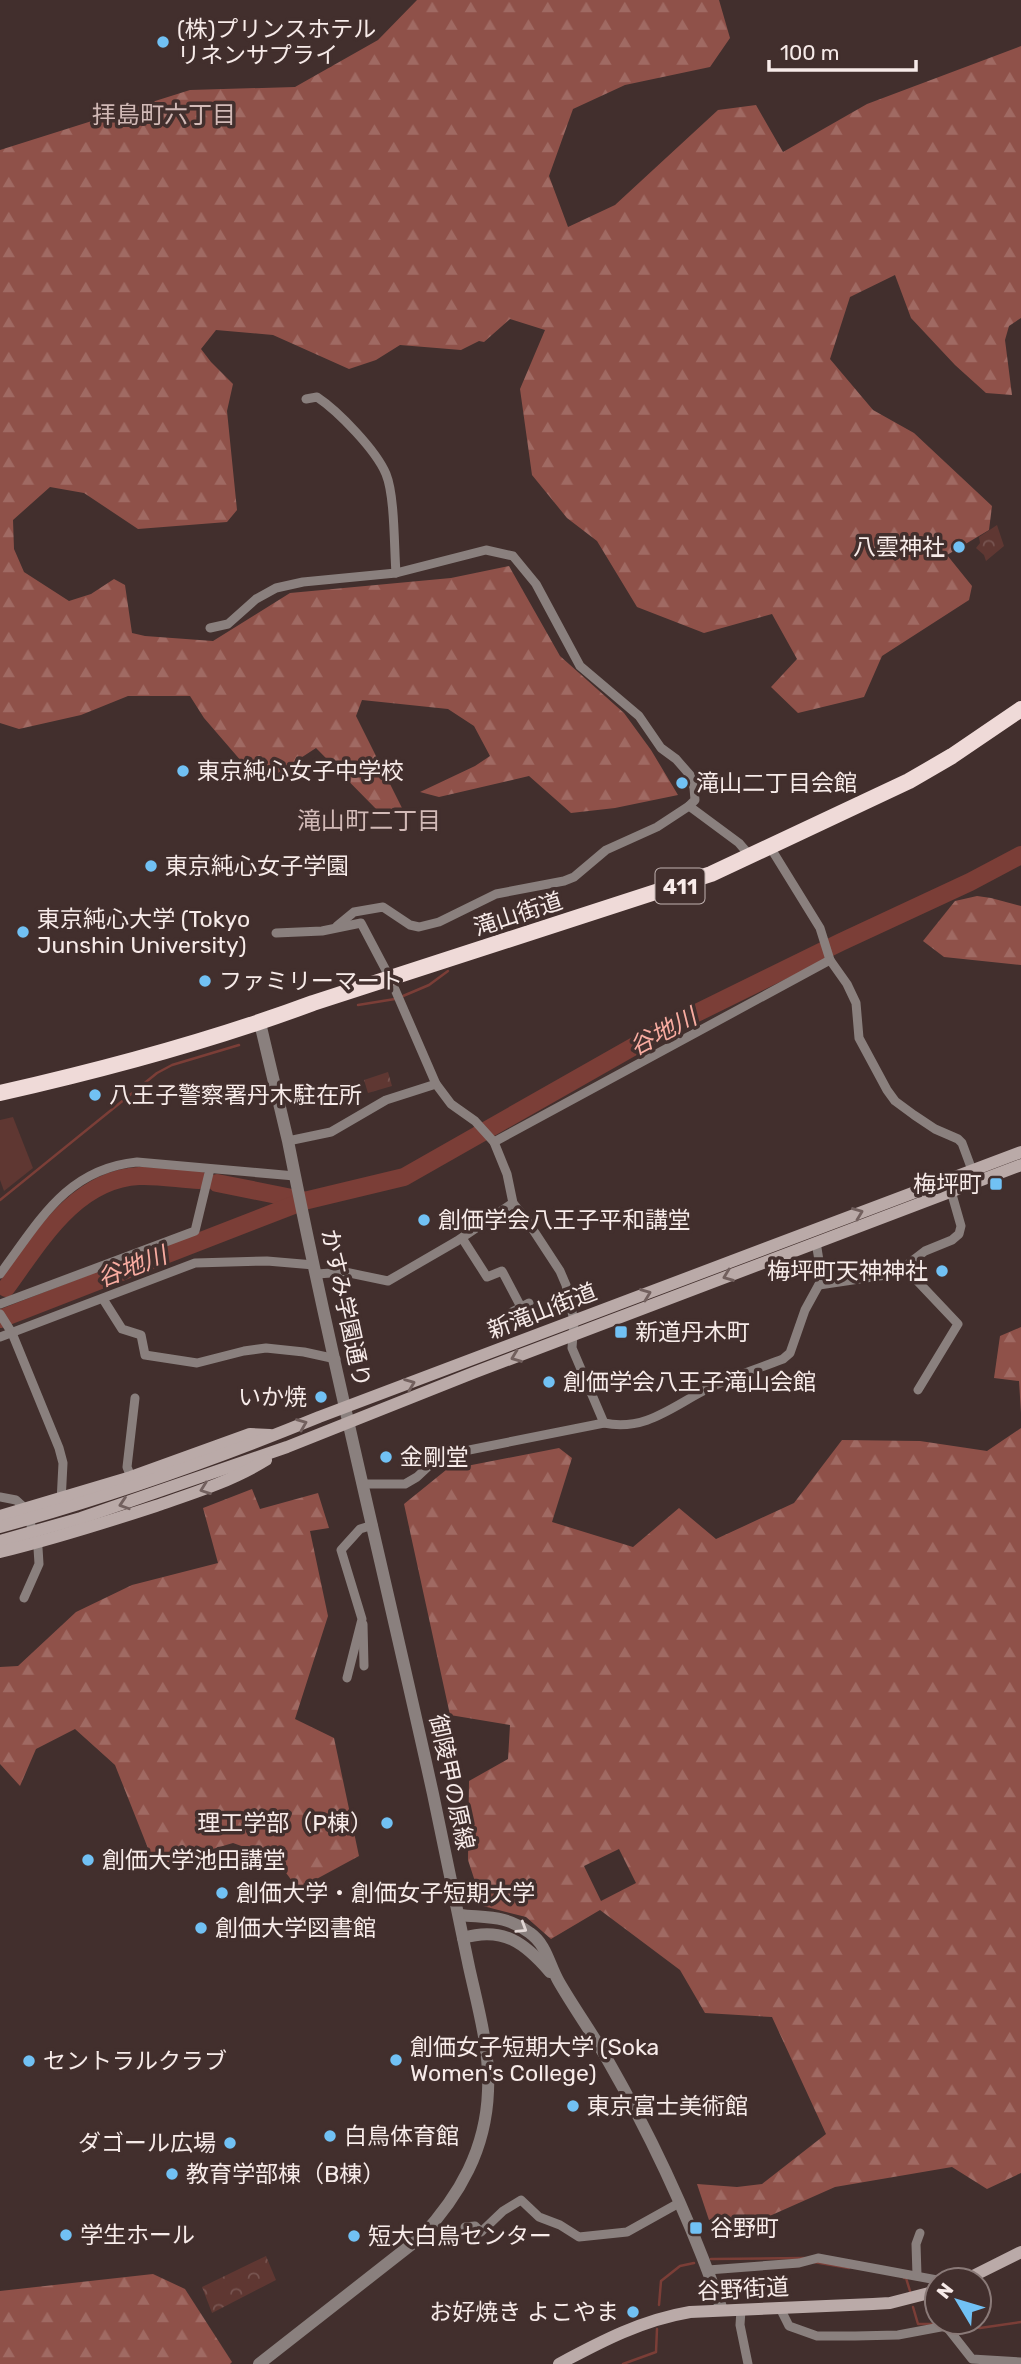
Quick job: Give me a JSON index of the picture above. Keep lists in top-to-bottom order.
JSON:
{
  "streets": {
    "highway": ["411", "滝山街道"],
    "main road": ["新滝山街道", "谷野街道"],
    "street": ["かすみ学園通り", "御陵甲の原線"]
  },
  "crossings": [
    ["かすみ学園通り", "新滝山街道"],
    ["かすみ学園通り", "御陵甲の原線"],
    ["新滝山街道", "御陵甲の原線"]
  ],
  "districts": ["拝島町六丁目", "滝山町二丁目"],
  "water": ["谷地川"],
  "places": {
    "other": [
      "(株)プリンスホテル リネンサプライ",
      "八雲神社",
      "東京純心女子中学校",
      "滝山二丁目会館",
      "東京純心女子学園",
      "東京純心大学 (Tokyo Junshin University)",
      "ファミリーマート",
      "八王子警察署丹木駐在所",
      "創価学会八王子平和講堂",
      "梅坪町天神神社",
      "創価学会八王子滝山会館",
      "いか焼",
      "金剛堂",
      "理工学部（P棟）",
      "創価大学池田講堂",
      "創価大学・創価女子短期大学",
      "創価大学図書館",
      "創価女子短期大学 (Soka Women's College)",
      "セントラルクラブ",
      "東京富士美術館",
      "白鳥体育館",
      "ダゴール広場",
      "教育学部棟（B棟）",
      "学生ホール",
      "短大白鳥センター",
      "お好焼き よこやま"
    ],
    "transit": ["梅坪町", "新道丹木町", "谷野町"]
  },
  "scale_bar": "100 m",
  "north": "top left"
}
